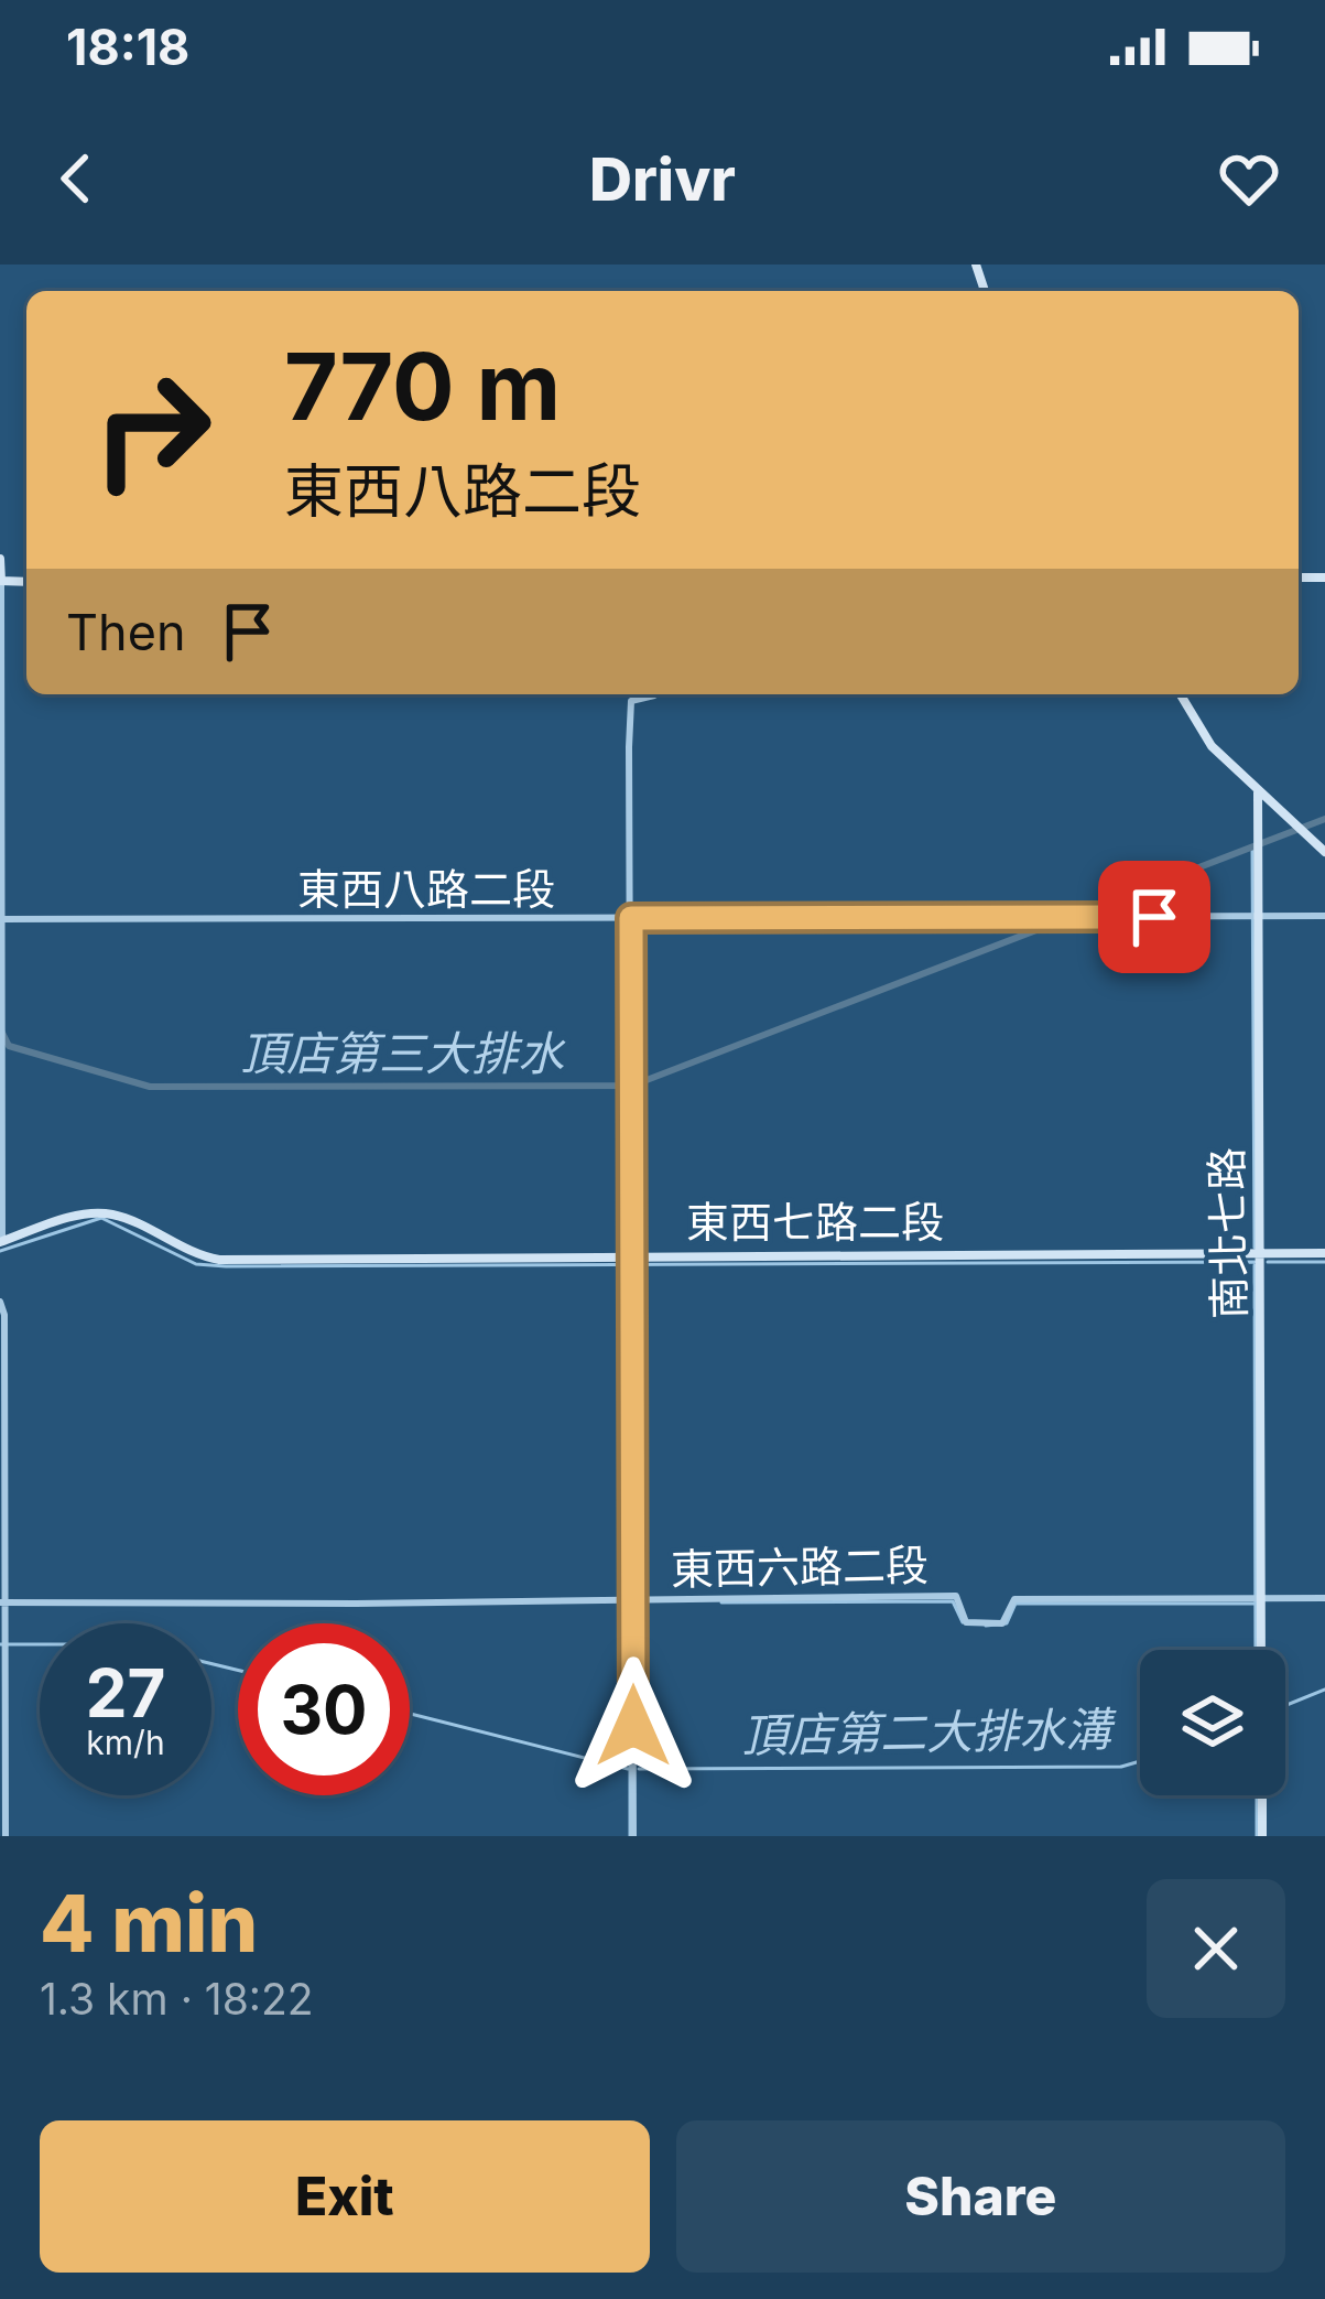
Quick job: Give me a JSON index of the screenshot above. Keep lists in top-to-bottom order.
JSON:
{
  "streets": {
    "street": [
      "東西八路二段",
      "東西七路二段",
      "南北七路",
      "東西六路二段"
    ]
  },
  "crossings": [
    ["東西八路二段", "南北七路"],
    ["東西七路二段", "南北七路"],
    ["南北七路", "東西六路二段"]
  ],
  "water": ["頂店第三大排水", "頂店第二大排水溝"],
  "page": {
    "status": "18:18",
    "header": "Drivr",
    "turn": ["770 m", "東西八路二段"],
    "then": "Then",
    "speed": "27 km/h",
    "limit": "30",
    "heading": ["4 min", "1.3 km · 18:22"],
    "buttons": ["Exit", "Share"]
  }
}
